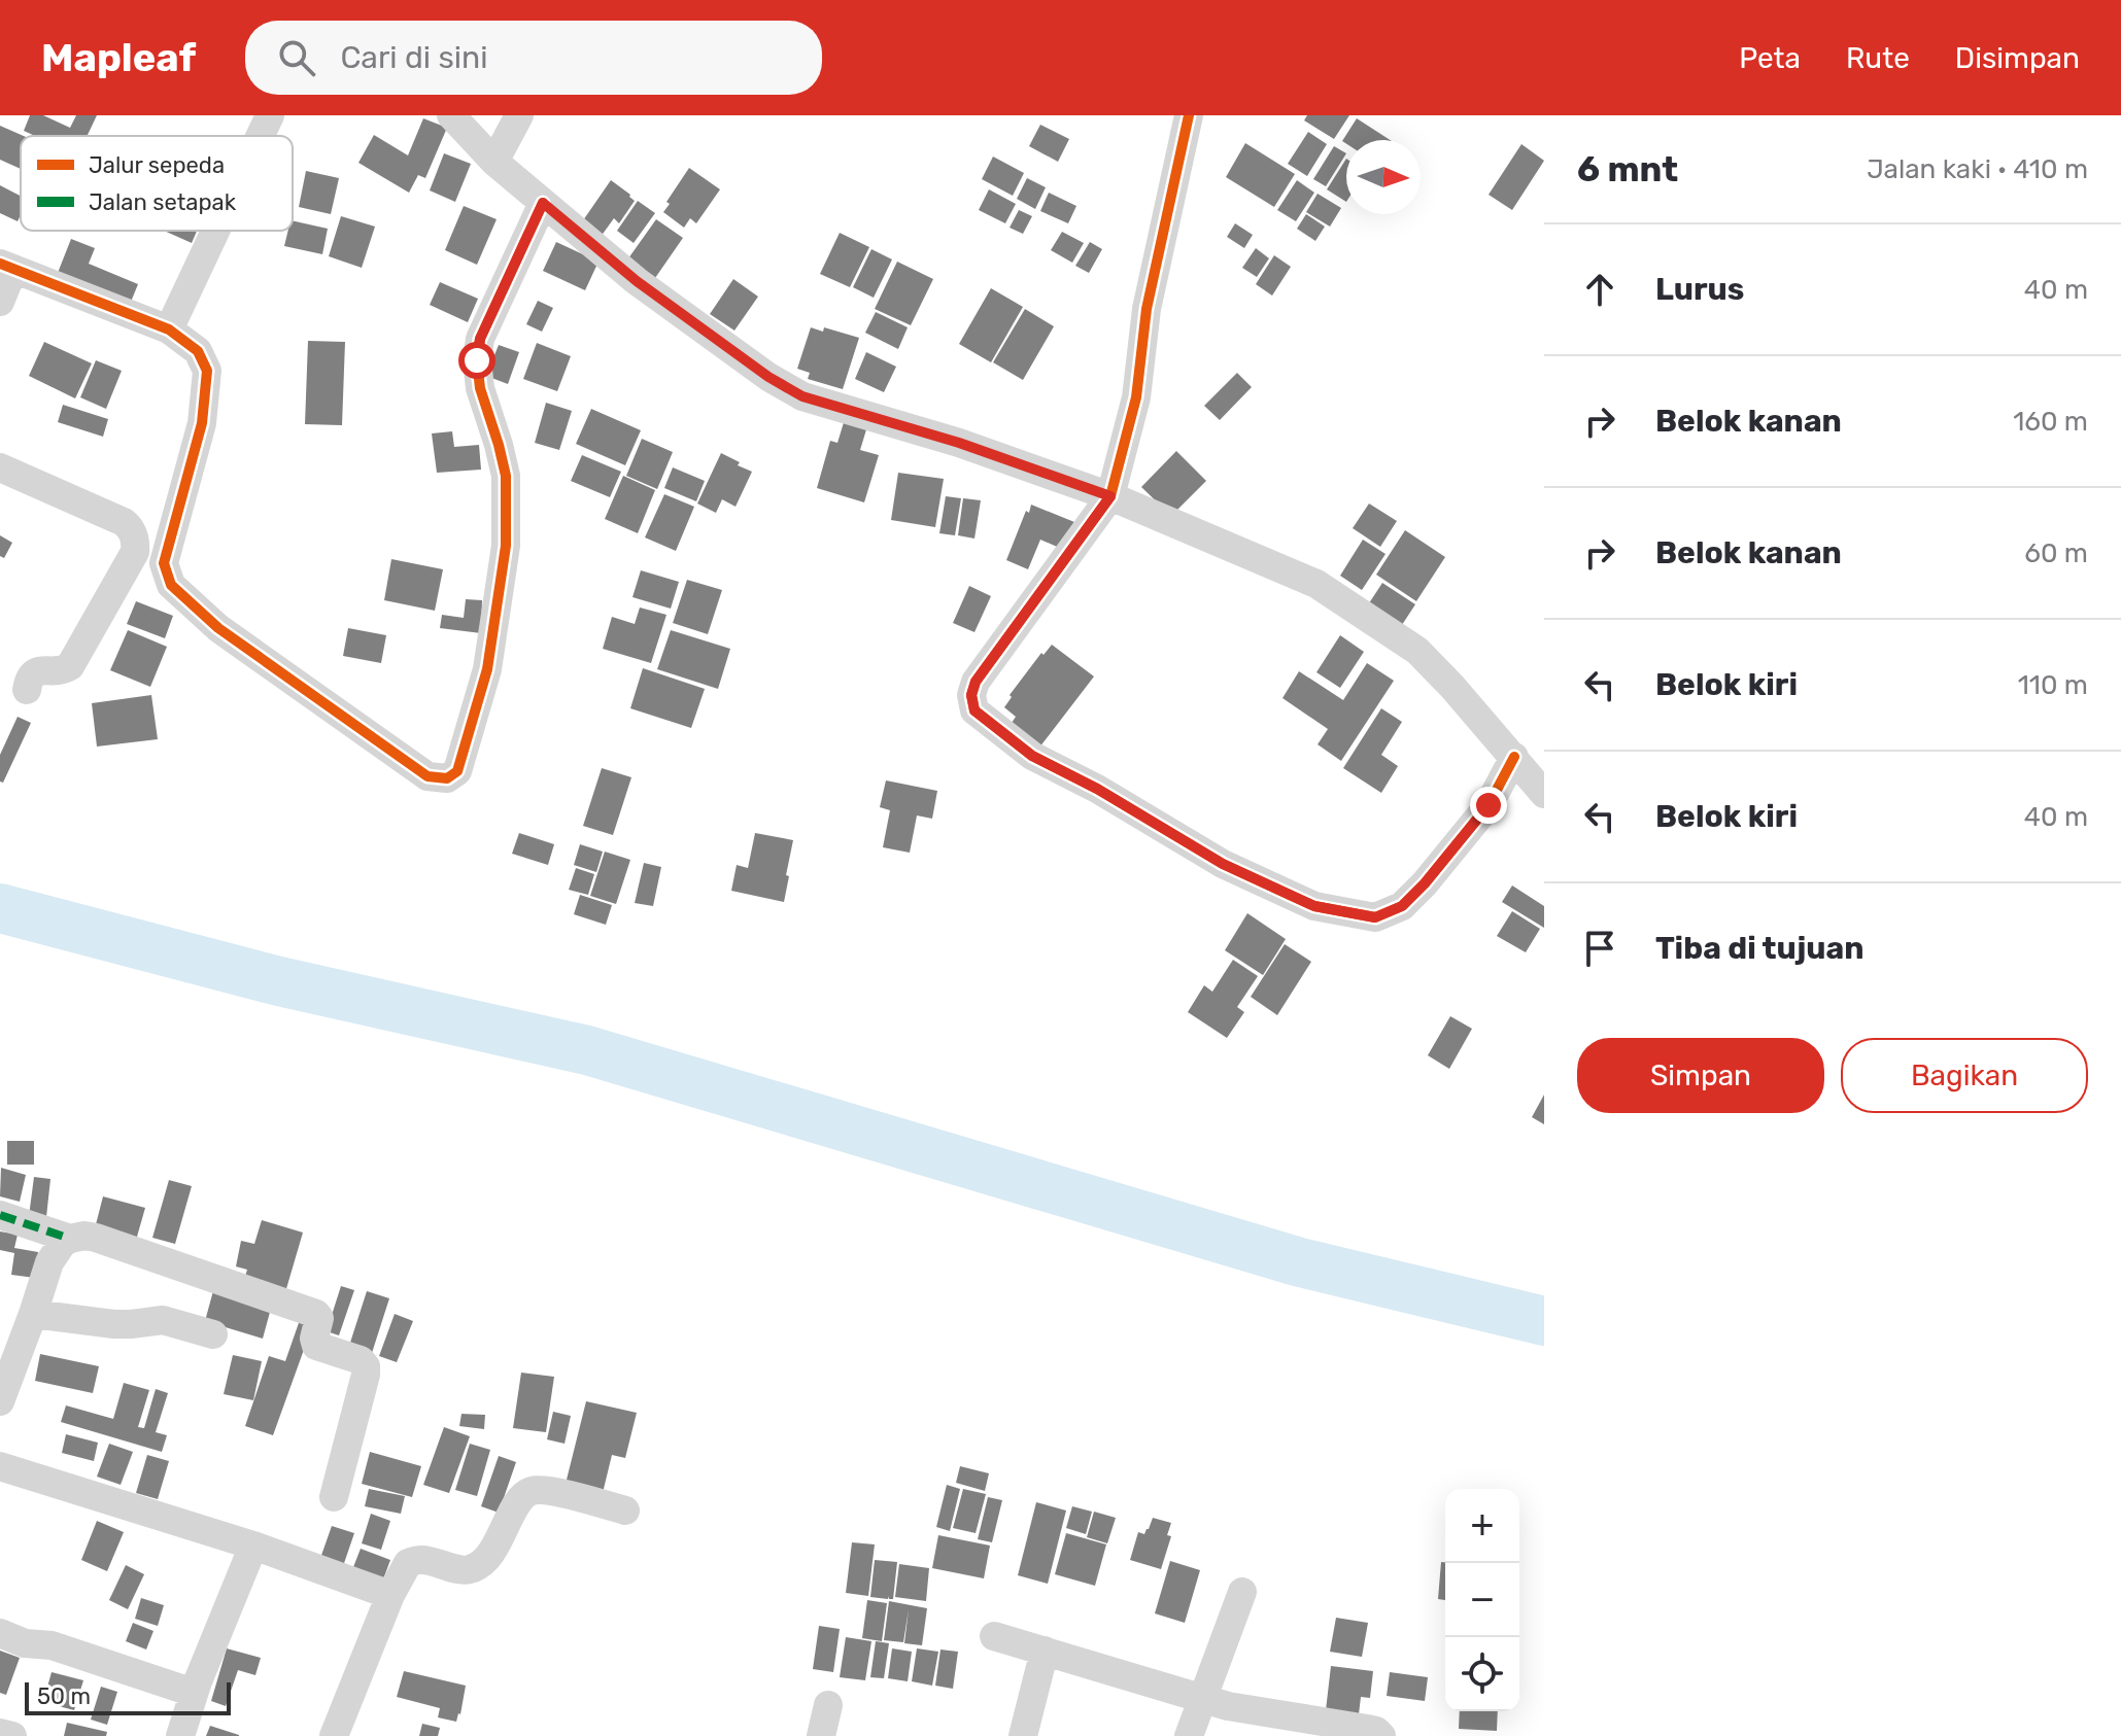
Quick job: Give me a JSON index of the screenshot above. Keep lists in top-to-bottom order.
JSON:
{
  "legend": ["Jalur sepeda", "Jalan setapak"],
  "scale_bar": "50 m",
  "north": "right",
  "page": {
    "header": "Mapleaf",
    "search": "Cari di sini",
    "nav": ["Peta", "Rute", "Disimpan"],
    "heading": ["6 mnt", "Jalan kaki · 410 m"],
    "list": [
      ["Lurus", "40 m"],
      ["Belok kanan", "160 m"],
      ["Belok kanan", "60 m"],
      ["Belok kiri", "110 m"],
      ["Belok kiri", "40 m"],
      "Tiba di tujuan"
    ],
    "buttons": ["Simpan", "Bagikan"],
    "map_buttons": ["+", "−"],
    "scale": "50 m"
  }
}
